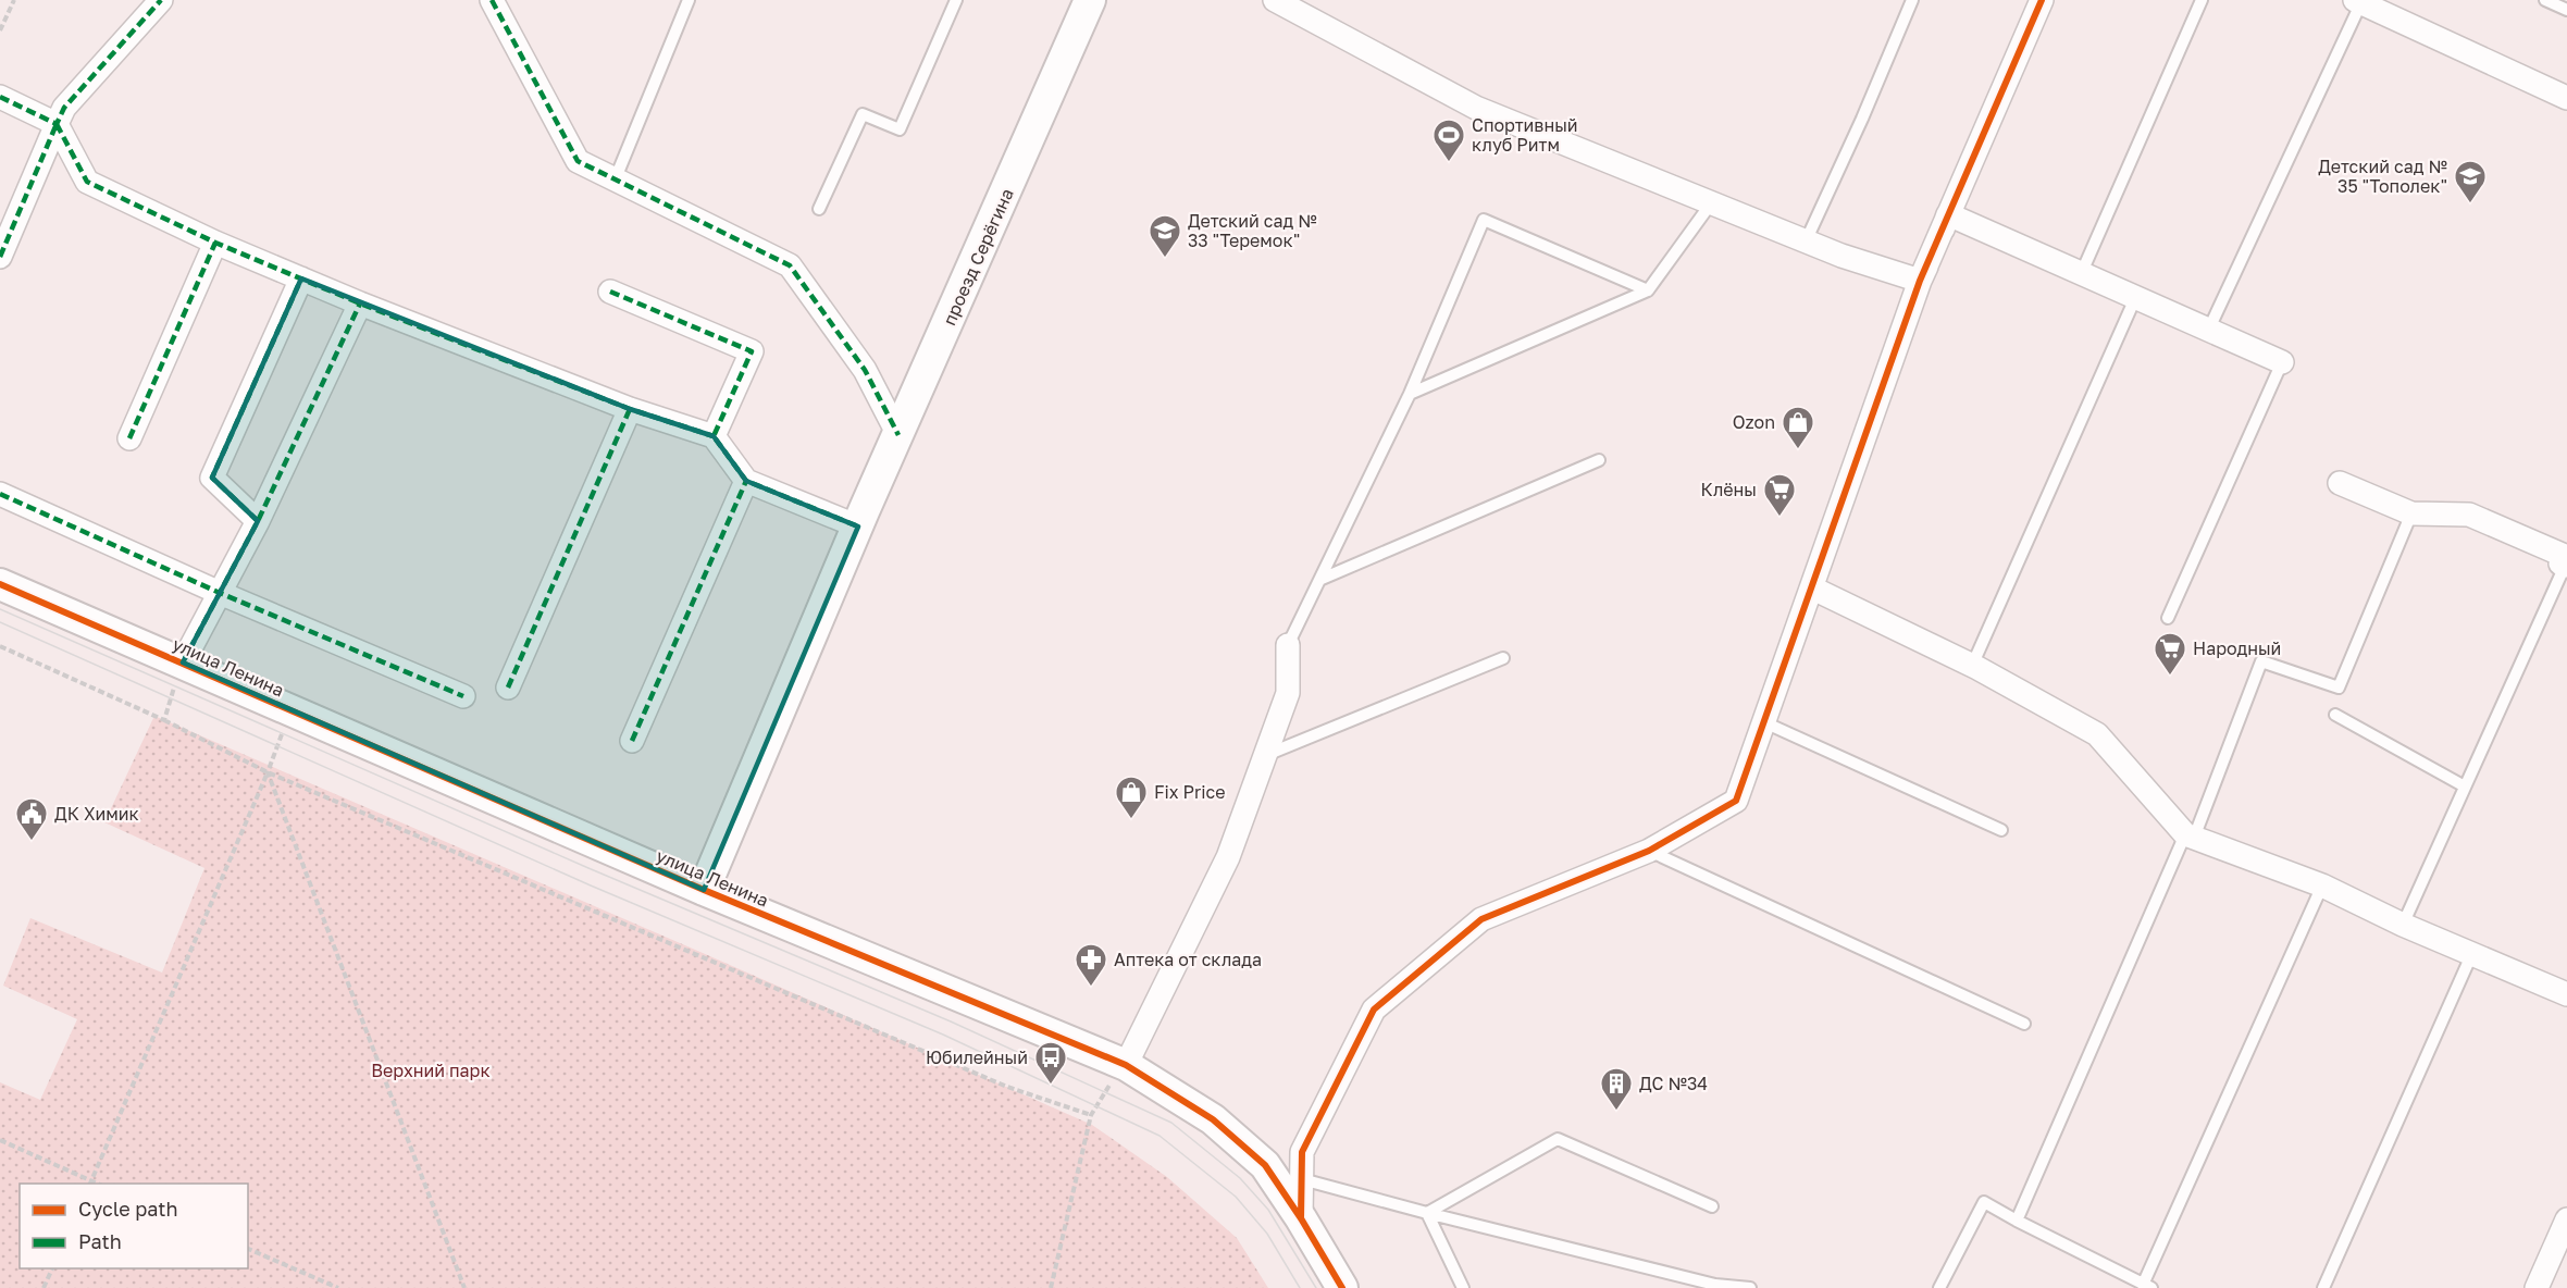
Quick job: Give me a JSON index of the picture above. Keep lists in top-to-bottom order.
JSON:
{
  "streets": {
    "street": ["проезд Серёгина", "улица Ленина"]
  },
  "crossings": [
    ["проезд Серёгина", "улица Ленина"]
  ],
  "parks": ["Верхний парк"],
  "places": {
    "sports": ["Спортивный клуб Ритм"],
    "school or university": ["Детский сад № 35 \"Тополек\"", "Детский сад № 33 \"Теремок\""],
    "shop": ["Ozon", "Fix Price"],
    "supermarket": ["Клёны", "Народный"],
    "public building": ["ДК Химик"],
    "pharmacy": ["Аптека от склада"],
    "bus stop": ["Юбилейный"],
    "building": ["ДС №34"]
  },
  "legend": ["Cycle path", "Path"]
}
